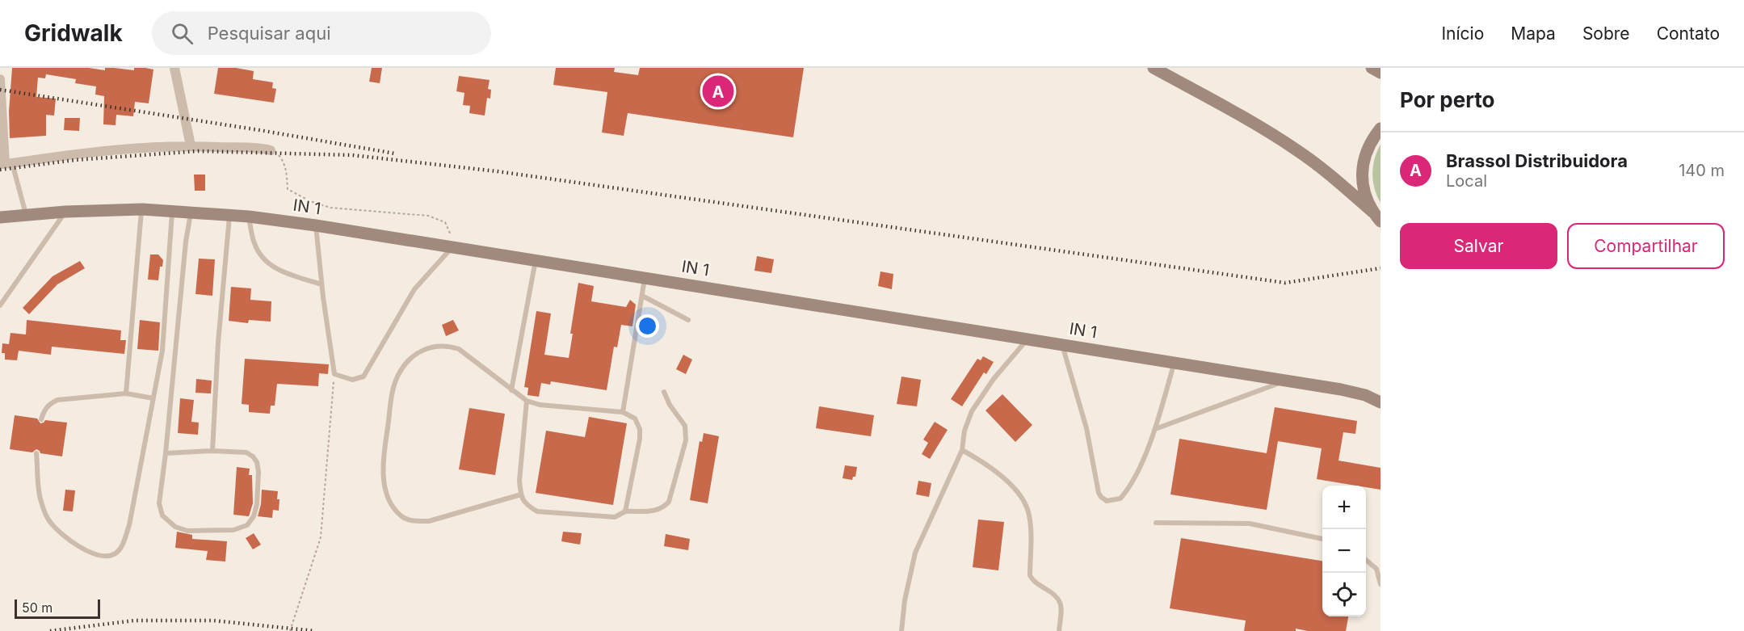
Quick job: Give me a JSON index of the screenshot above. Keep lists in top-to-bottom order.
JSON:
{
  "streets": {
    "street": ["IN 1"]
  },
  "scale_bar": "50 m",
  "page": {
    "header": "Gridwalk",
    "search": "Pesquisar aqui",
    "nav": [
      "Início",
      "Mapa",
      "Sobre",
      "Contato"
    ],
    "heading": "Por perto",
    "pins": "A",
    "list": [
      {
        "mark": "A",
        "name": "Brassol Distribuidora",
        "note": "Local",
        "value": "140 m"
      }
    ],
    "buttons": ["Salvar", "Compartilhar"],
    "map_buttons": ["+", "−"],
    "scale": "50 m"
  }
}
